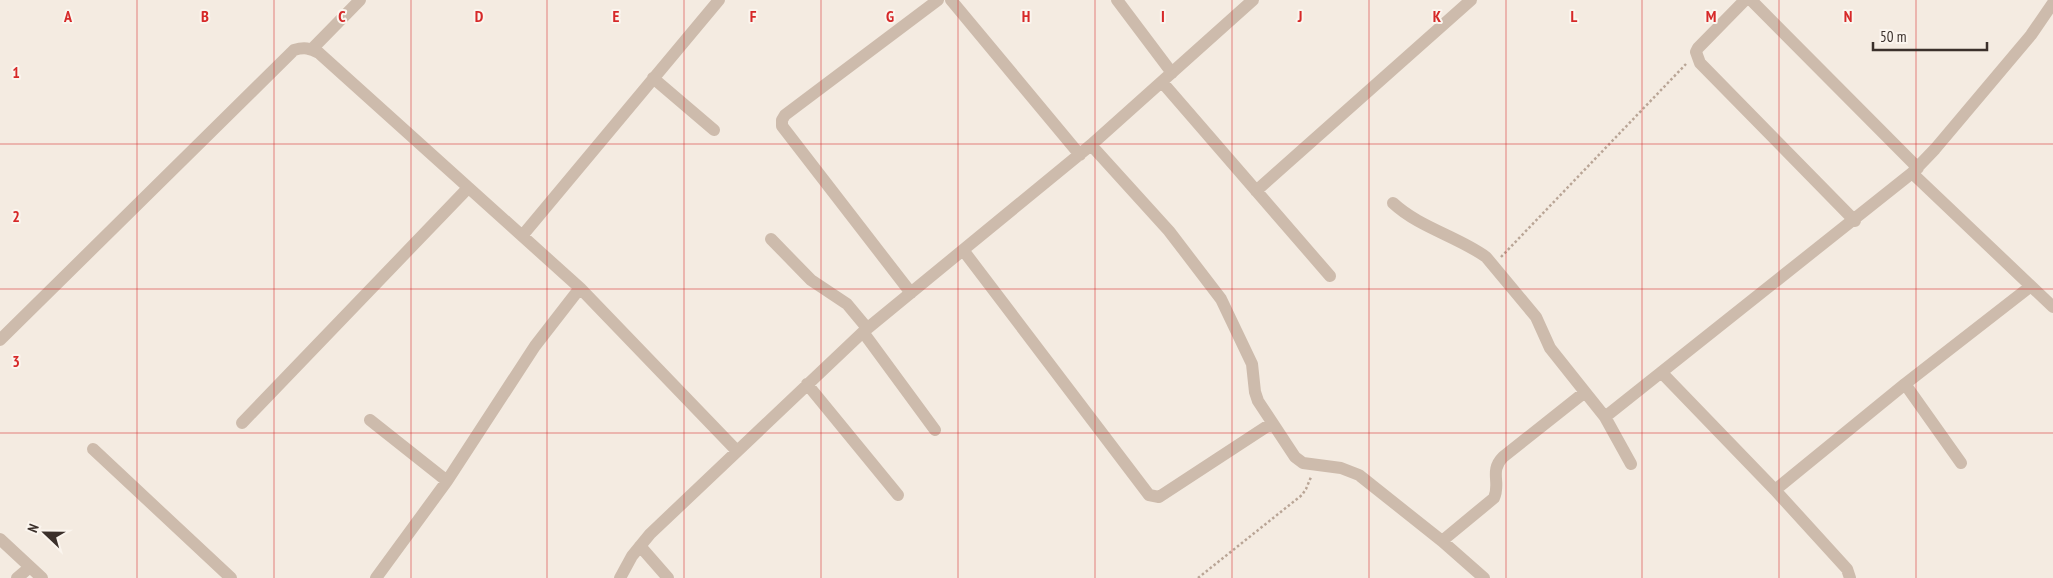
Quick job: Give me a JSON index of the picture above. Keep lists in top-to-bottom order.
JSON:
{
  "scale_bar": "50 m",
  "north": "left",
  "grid": {
    "columns": [
      "A",
      "B",
      "C",
      "D",
      "E",
      "F",
      "G",
      "H",
      "I",
      "J",
      "K",
      "L",
      "M",
      "N"
    ],
    "rows": ["1", "2", "3"]
  }
}
